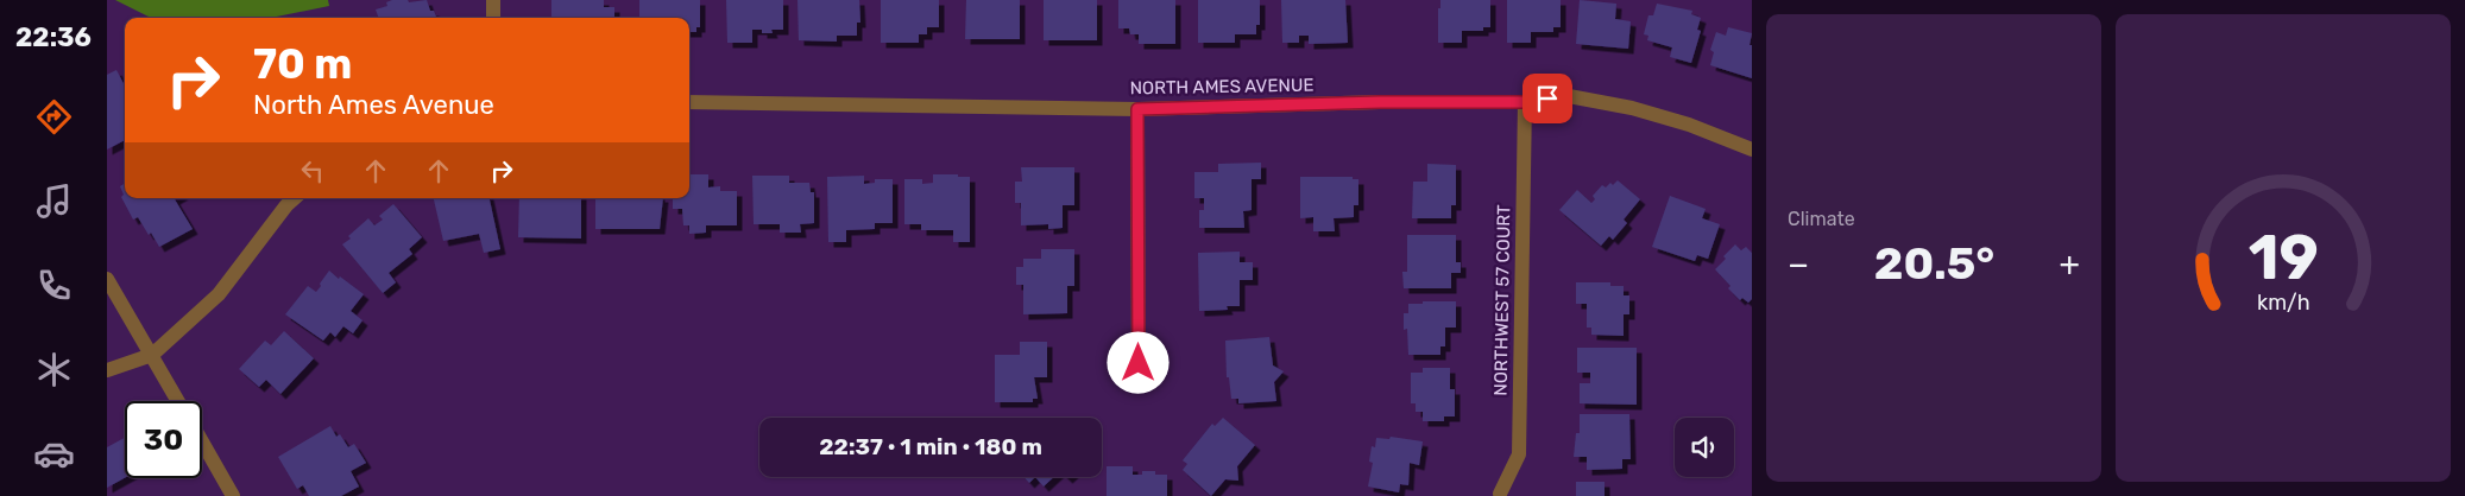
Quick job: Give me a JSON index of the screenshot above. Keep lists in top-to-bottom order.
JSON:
{
  "streets": {
    "street": ["NORTH AMES AVENUE", "NORTHWEST 57 COURT"]
  },
  "crossings": [
    ["NORTH AMES AVENUE", "NORTHWEST 57 COURT"]
  ],
  "page": {
    "tabs": "22:36",
    "tile": "Climate",
    "turn": ["70 m", "North Ames Avenue"],
    "heat": ["−", "20.5°", "+"],
    "limit": "30",
    "trip": "22:37 · 1 min · 180 m",
    "gauge": ["19", "km/h"]
  }
}
